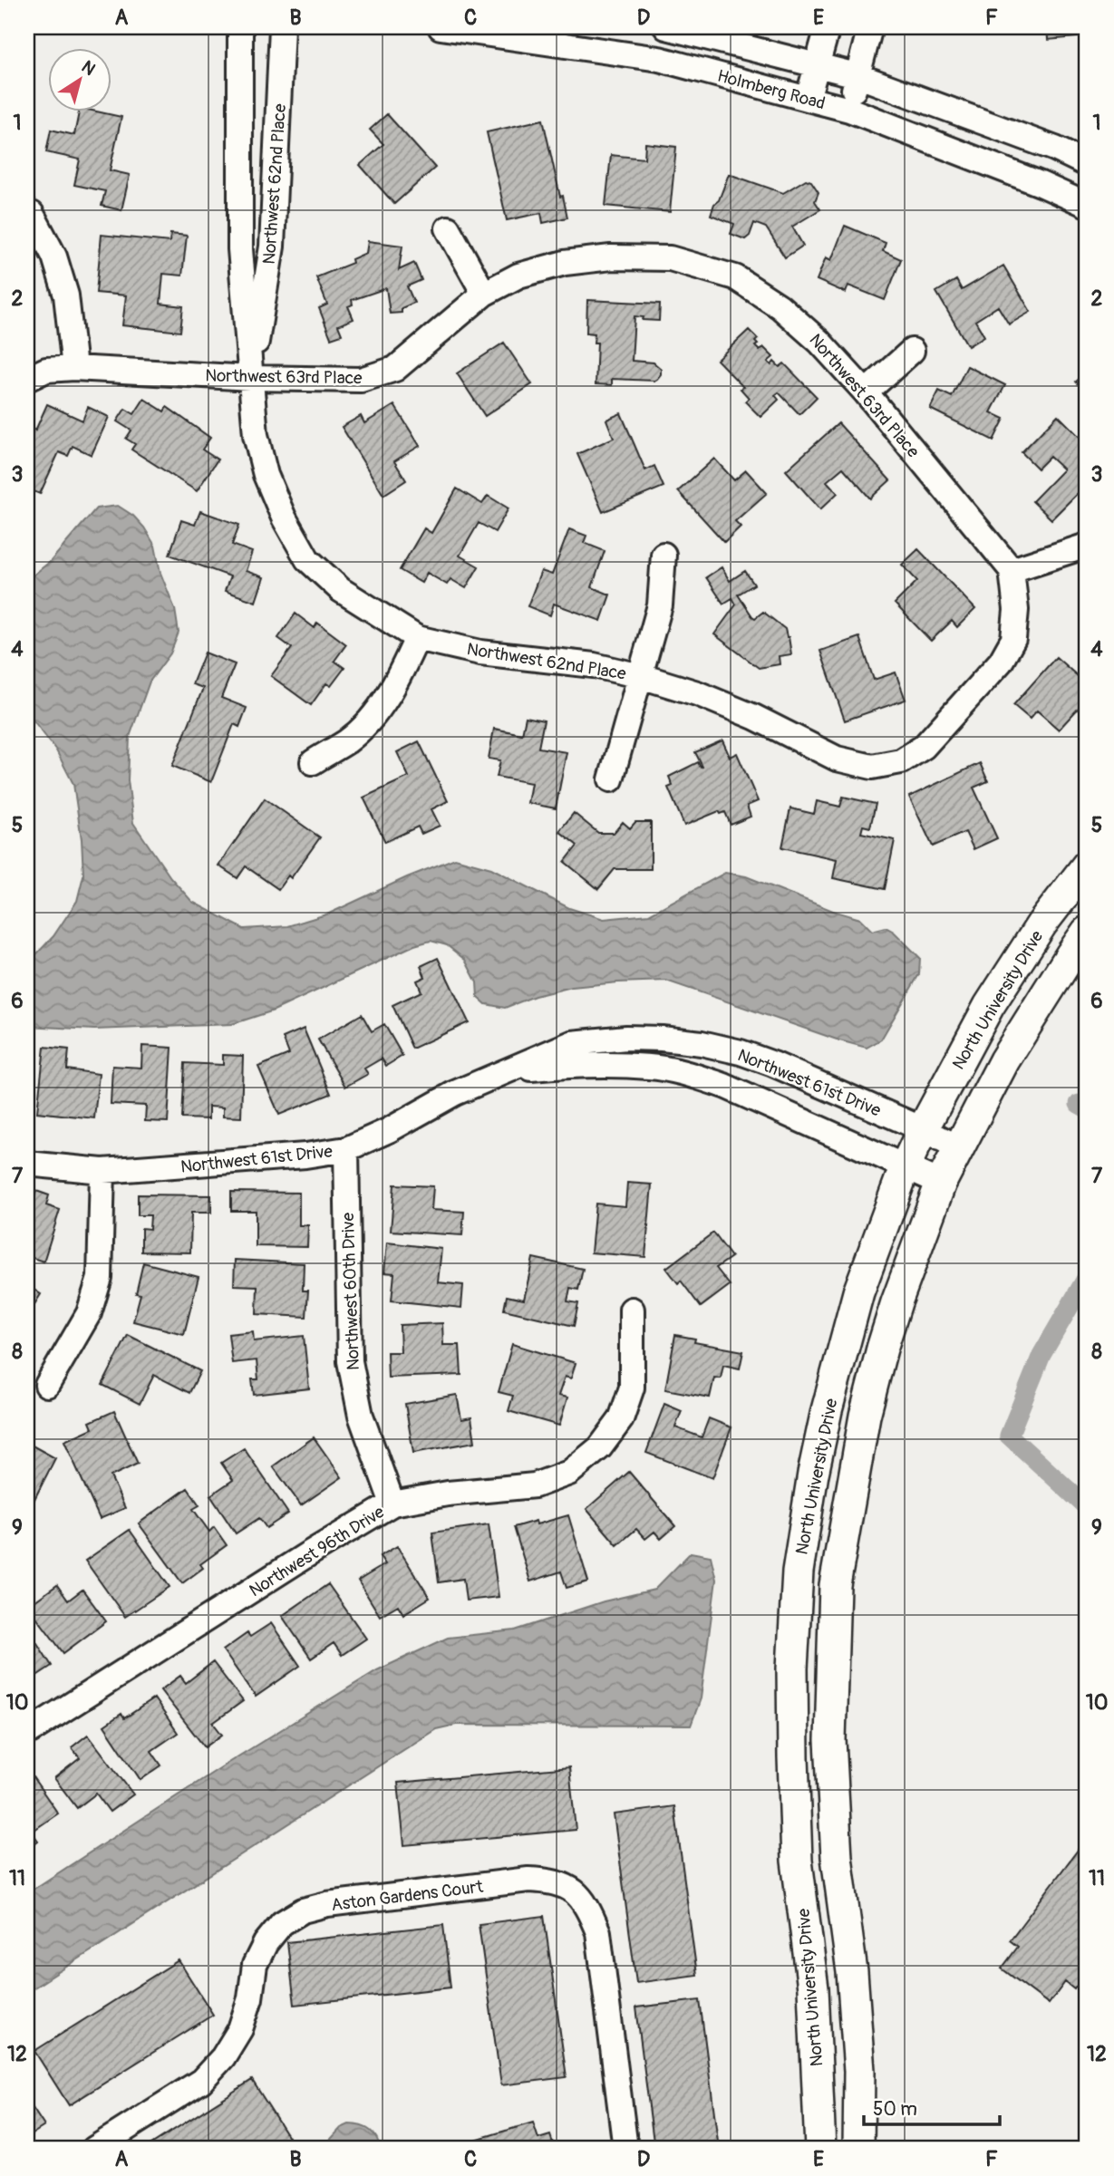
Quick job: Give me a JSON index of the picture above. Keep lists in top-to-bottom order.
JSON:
{
  "streets": {
    "main road": ["North University Drive"],
    "street": [
      "Holmberg Road",
      "Northwest 62nd Place",
      "Northwest 63rd Place",
      "Northwest 61st Drive",
      "Northwest 60th Drive",
      "Northwest 96th Drive",
      "Aston Gardens Court"
    ]
  },
  "crossings": [
    ["Northwest 62nd Place", "Northwest 63rd Place"],
    ["North University Drive", "Northwest 61st Drive"],
    ["Northwest 61st Drive", "Northwest 60th Drive"],
    ["Northwest 60th Drive", "Northwest 96th Drive"]
  ],
  "scale_bar": "50 m",
  "north": "top right",
  "grid": {
    "columns": [
      "A",
      "B",
      "C",
      "D",
      "E",
      "F"
    ],
    "rows": [
      "1",
      "2",
      "3",
      "4",
      "5",
      "6",
      "7",
      "8",
      "9",
      "10",
      "11",
      "12"
    ]
  }
}
